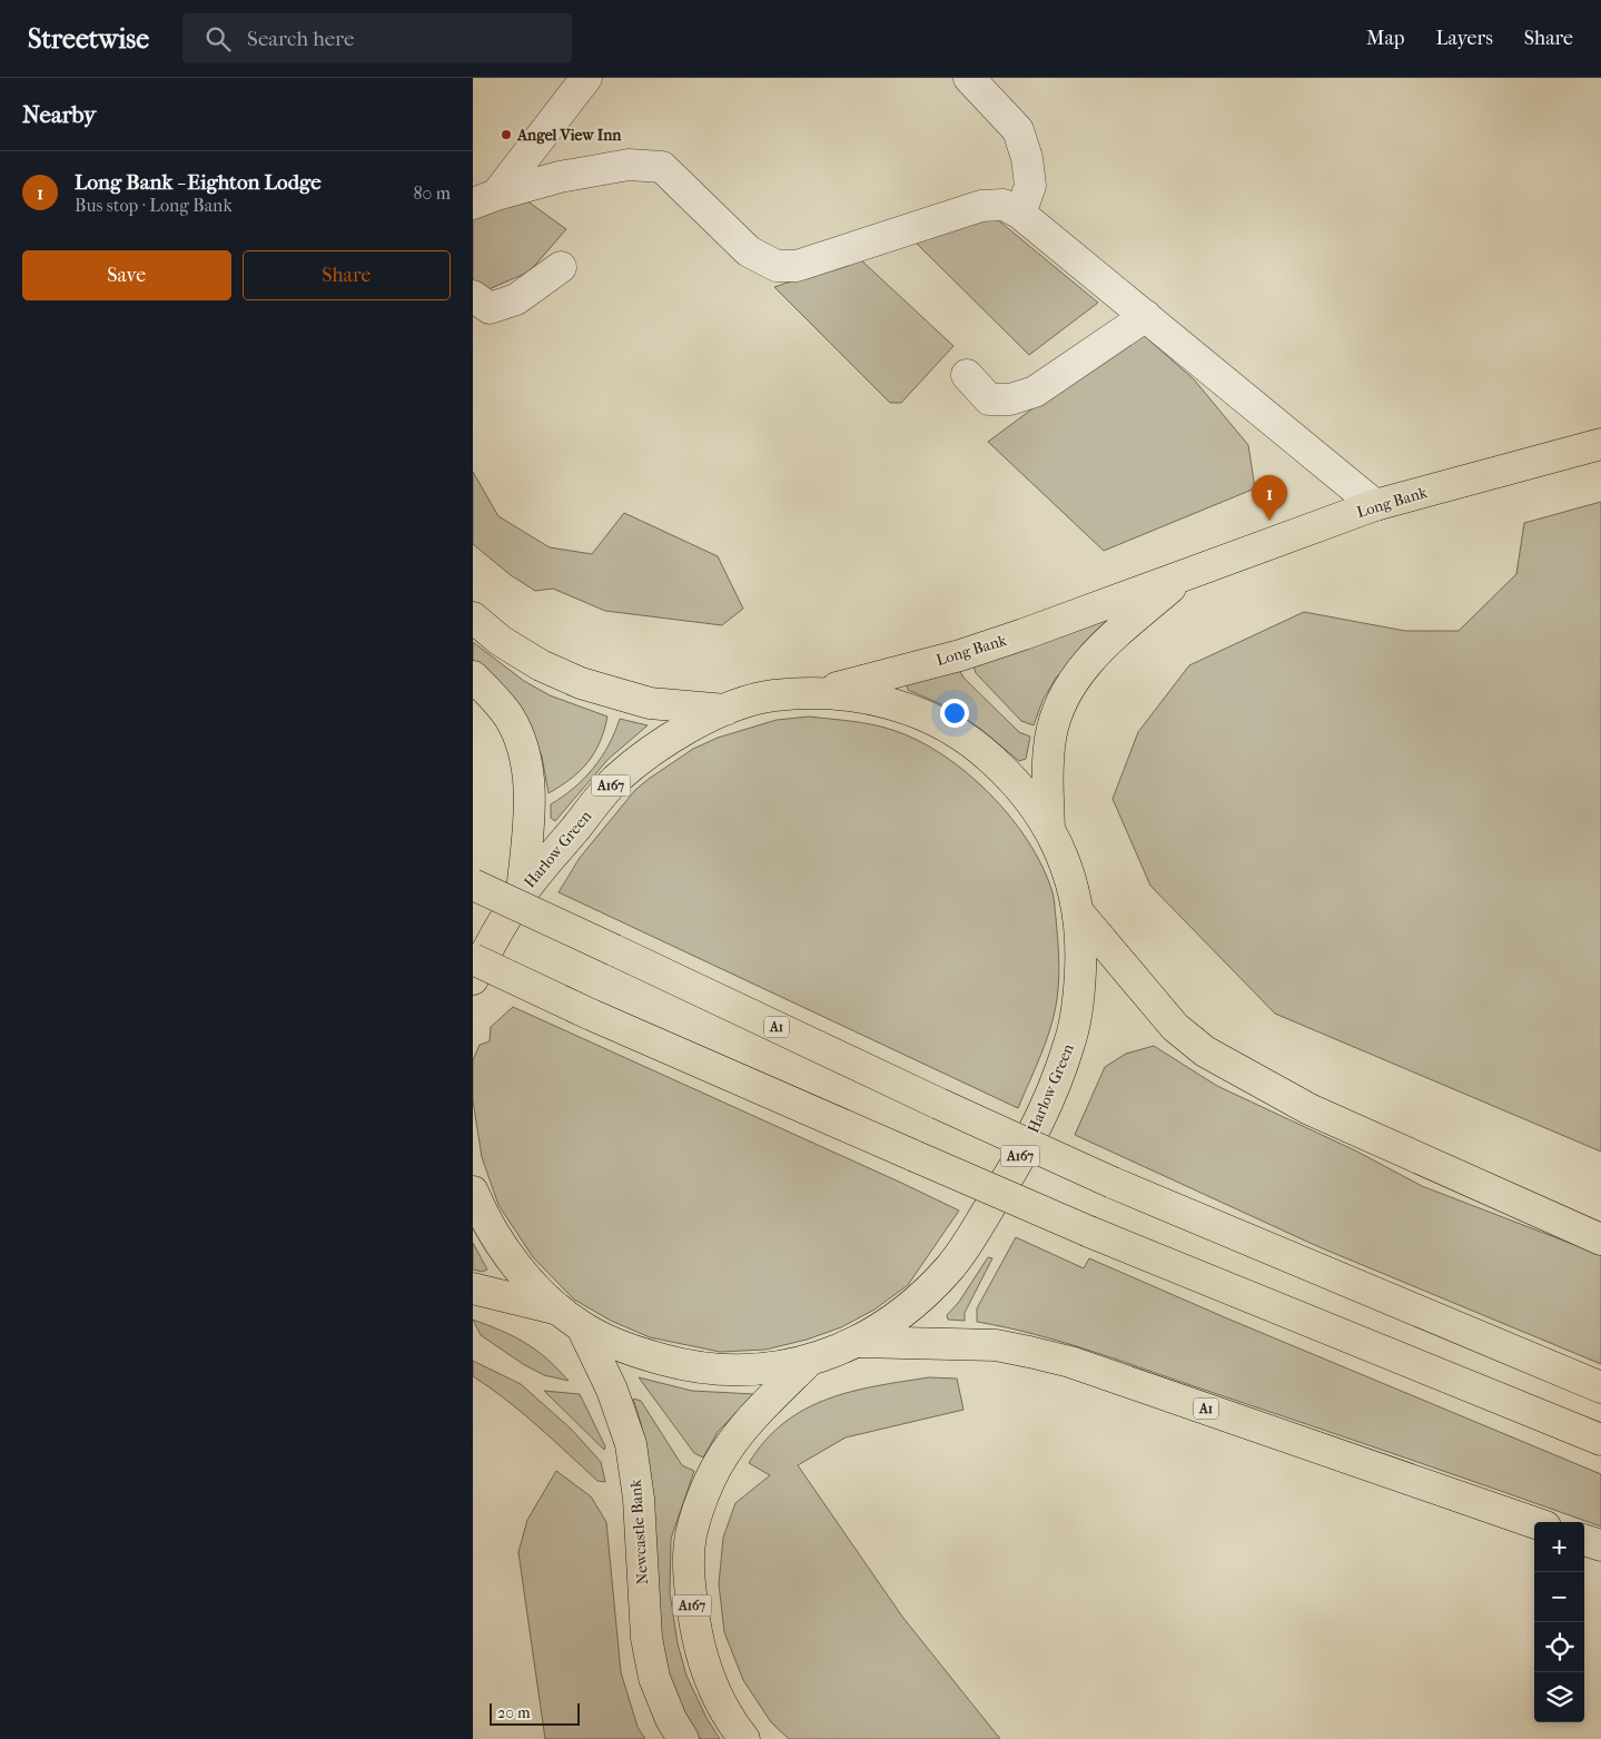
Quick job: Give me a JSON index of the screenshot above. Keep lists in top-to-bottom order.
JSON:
{
  "streets": {
    "main road": [
      "Long Bank",
      "A167",
      "Harlow Green",
      "A1",
      "Newcastle Bank"
    ]
  },
  "crossings": [
    ["Long Bank", "Harlow Green"],
    ["A167", "Harlow Green"],
    ["Harlow Green", "A1"],
    ["Harlow Green", "Newcastle Bank"]
  ],
  "places": ["Angel View Inn"],
  "scale_bar": "20 m",
  "page": {
    "header": "Streetwise",
    "search": "Search here",
    "nav": ["Map", "Layers", "Share"],
    "heading": "Nearby",
    "list": [
      {
        "mark": "1",
        "name": "Long Bank - Eighton Lodge",
        "note": "Bus stop · Long Bank",
        "value": "80 m"
      }
    ],
    "buttons": ["Save", "Share"],
    "pins": "1",
    "map_buttons": ["+", "−"],
    "scale": "20 m"
  }
}
